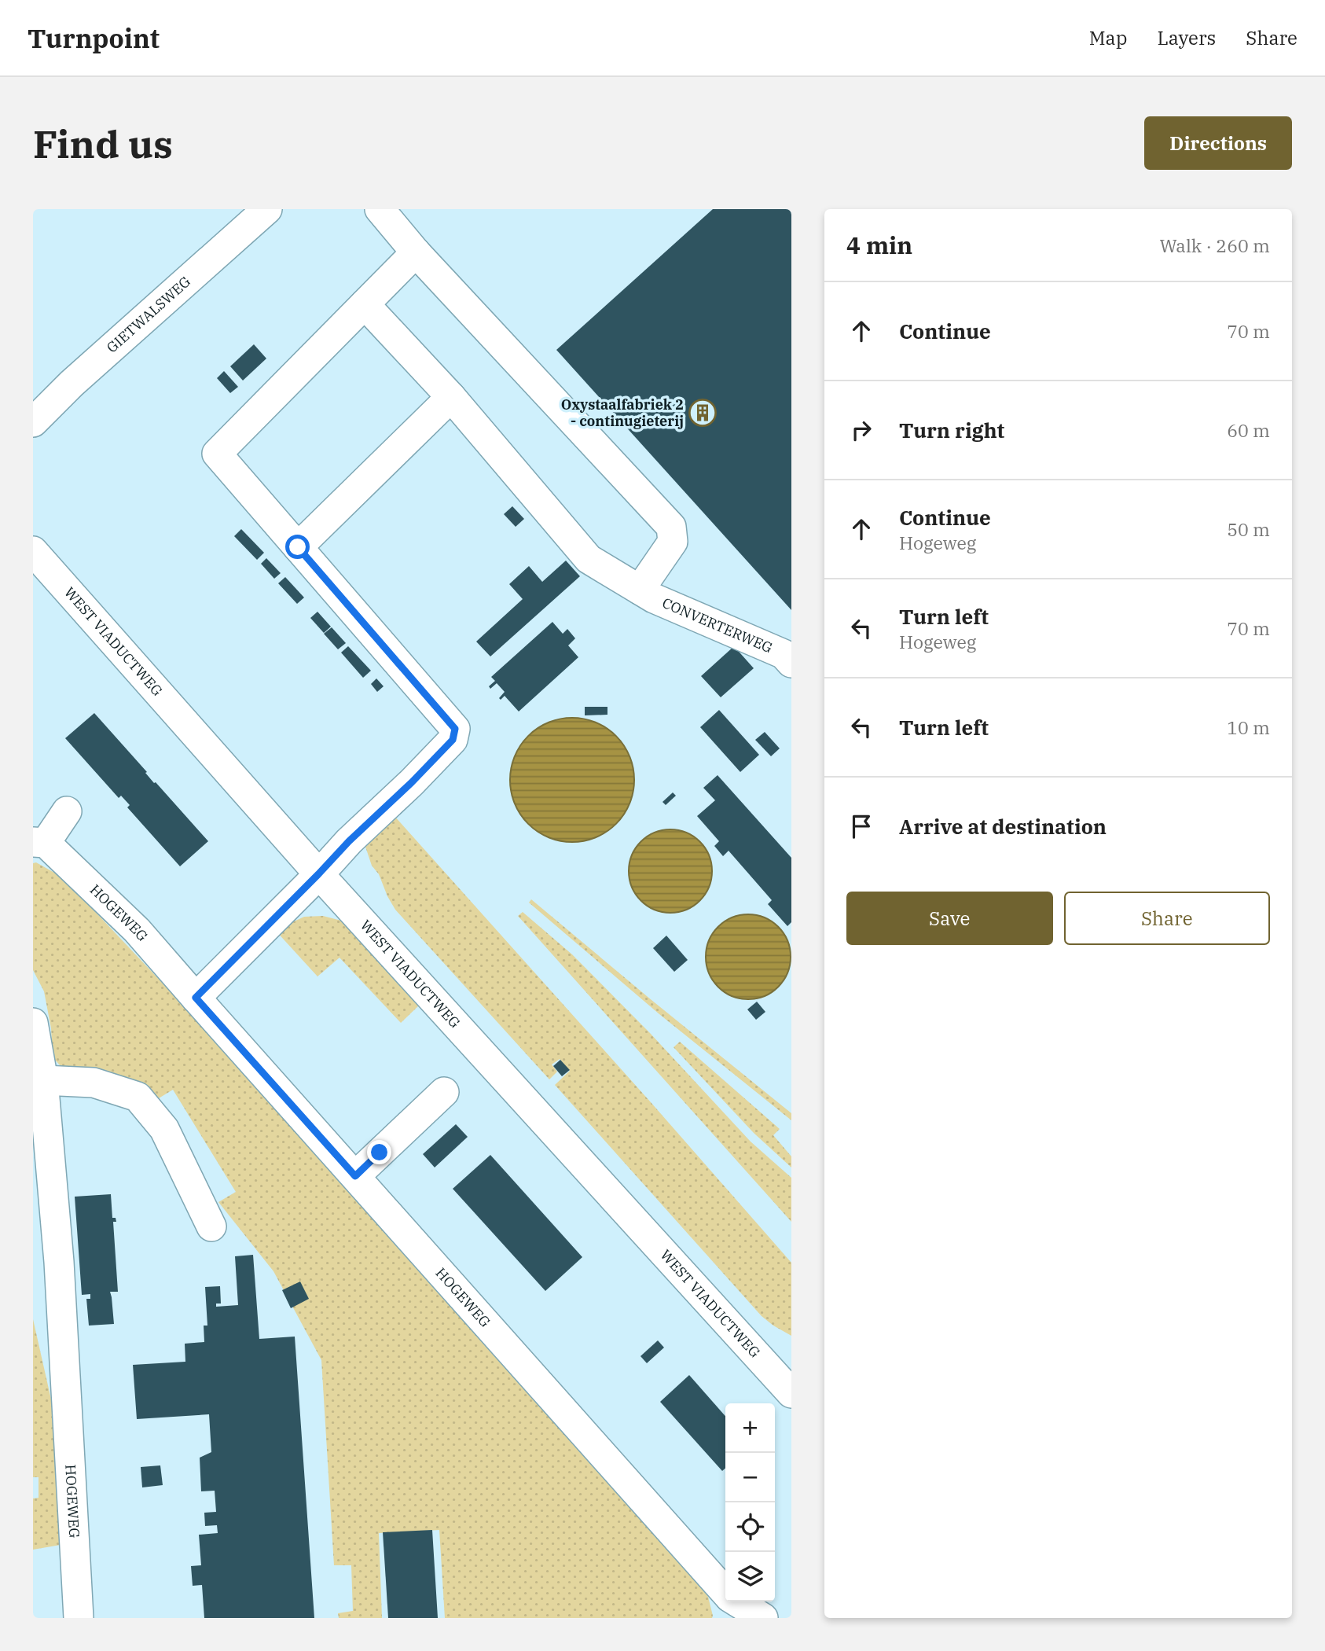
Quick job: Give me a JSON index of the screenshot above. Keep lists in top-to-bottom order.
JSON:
{
  "streets": {
    "lane": [
      "GIETWALSWEG",
      "CONVERTERWEG",
      "WEST VIADUCTWEG",
      "HOGEWEG"
    ]
  },
  "places": {
    "building": ["Oxystaalfabriek 2 - continugieterij"]
  },
  "page": {
    "header": "Turnpoint",
    "nav": ["Map", "Layers", "Share"],
    "buttons": [
      "Directions",
      ["Save", "Share"]
    ],
    "title": "Find us",
    "heading": ["4 min", "Walk · 260 m"],
    "list": [
      ["Continue", "70 m"],
      ["Turn right", "60 m"],
      ["Continue", "Hogeweg", "50 m"],
      ["Turn left", "Hogeweg", "70 m"],
      ["Turn left", "10 m"],
      "Arrive at destination"
    ],
    "map_buttons": ["+", "−"]
  }
}
